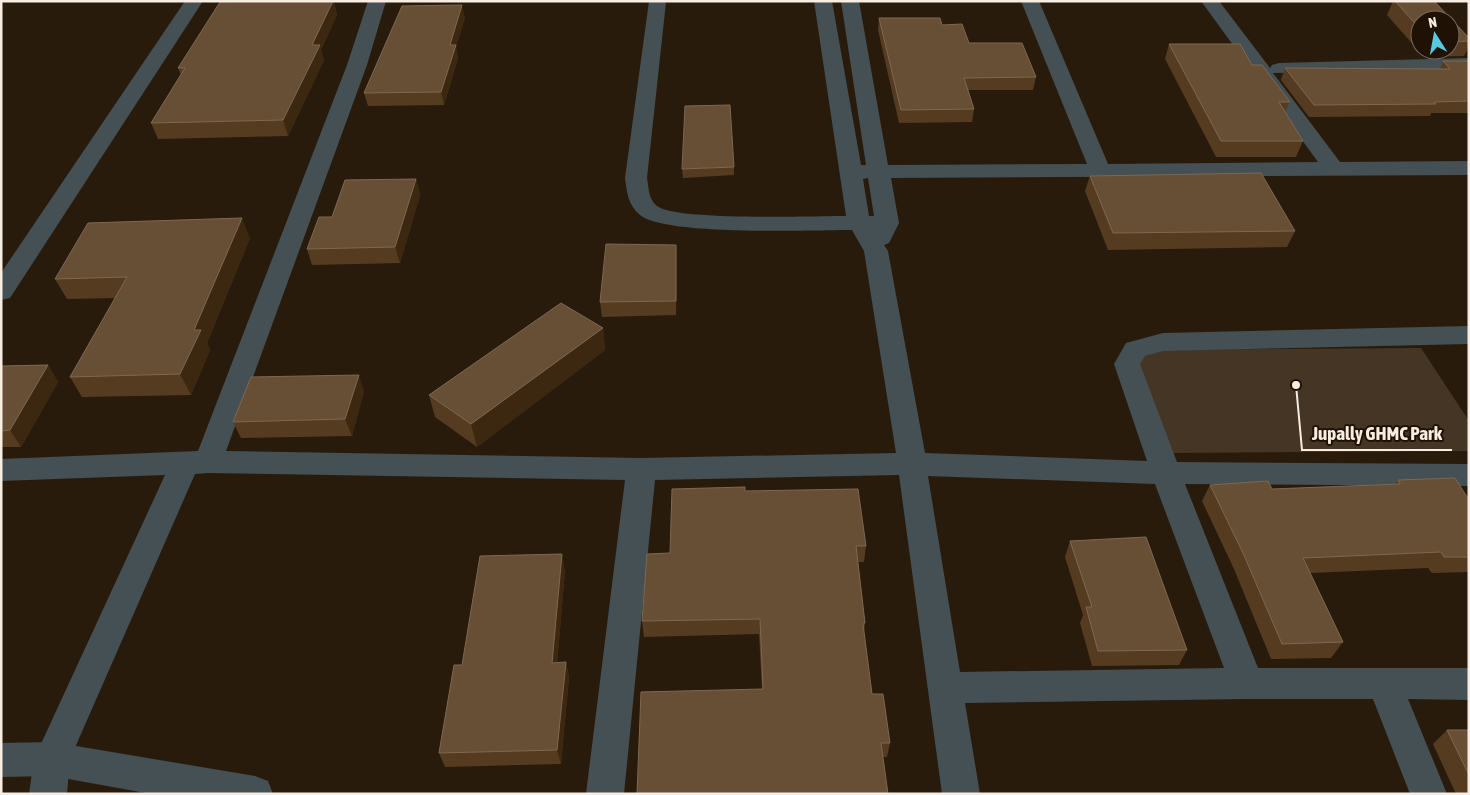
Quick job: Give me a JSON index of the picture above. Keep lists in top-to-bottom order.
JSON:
{
  "places": ["Jupally GHMC Park"],
  "north": "top"
}
